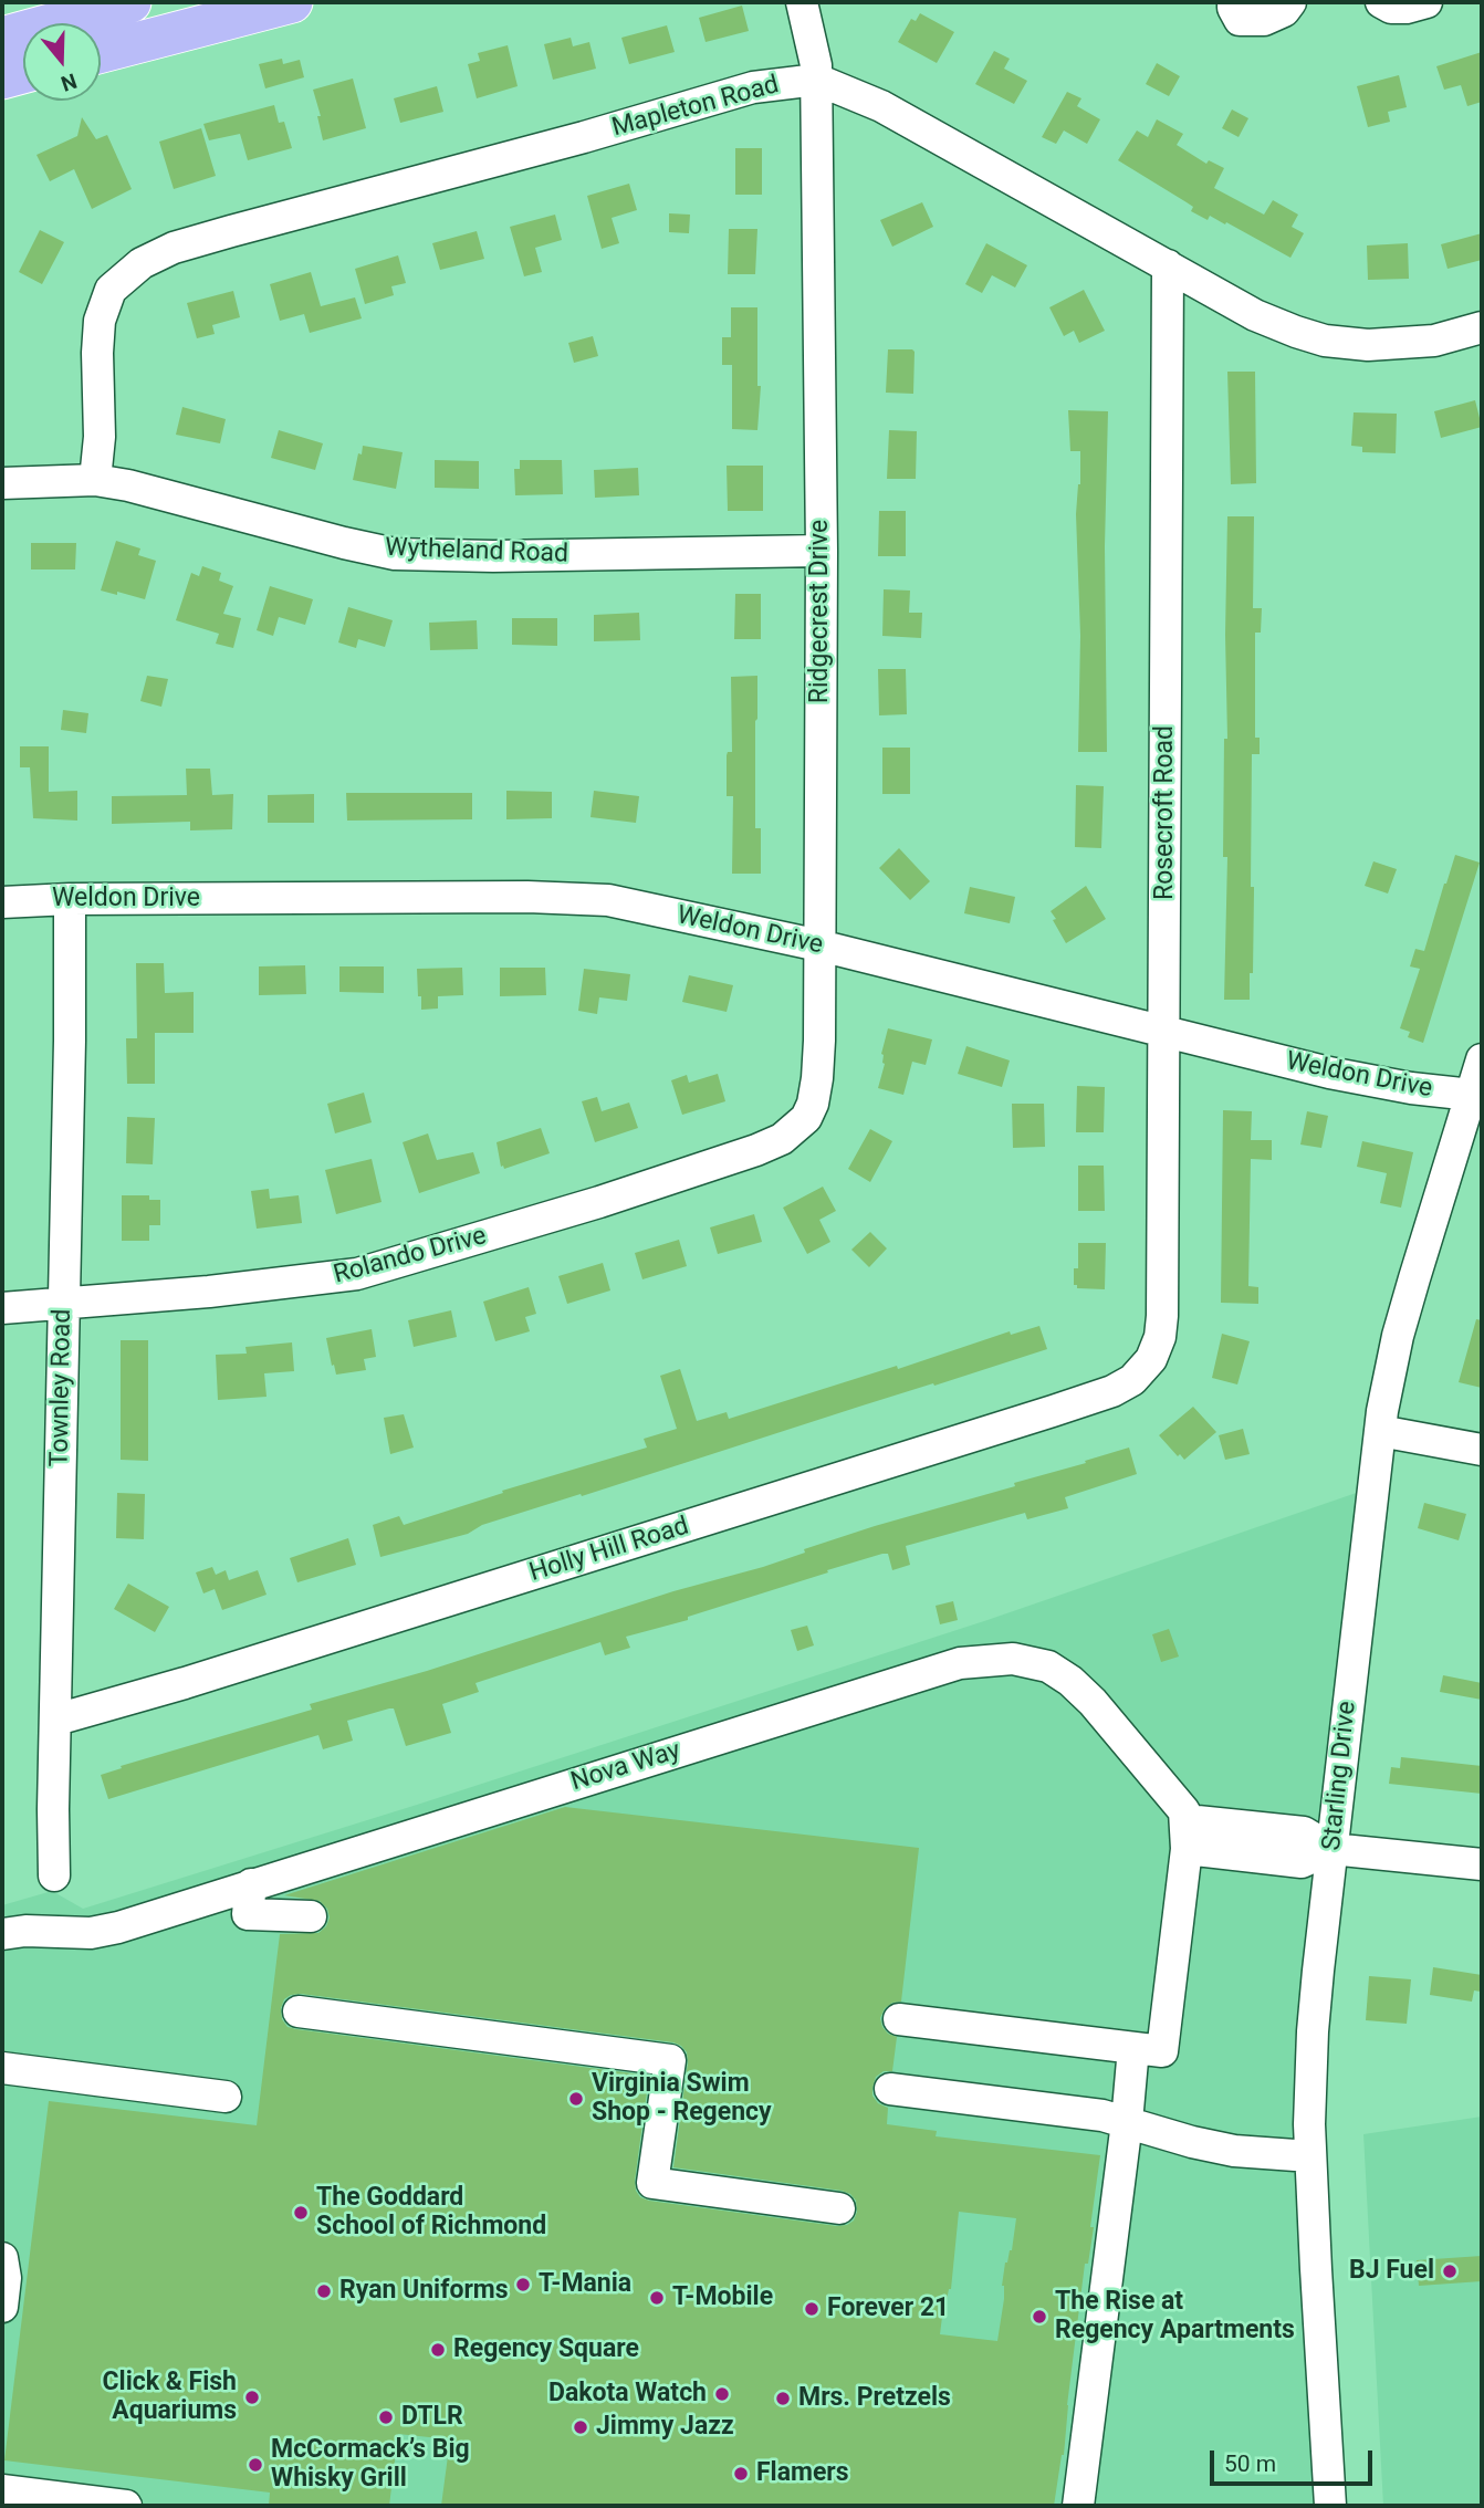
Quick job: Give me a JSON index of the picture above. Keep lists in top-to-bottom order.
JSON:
{
  "streets": {
    "street": [
      "Mapleton Road",
      "Wytheland Road",
      "Ridgecrest Drive",
      "Rosecroft Road",
      "Weldon Drive",
      "Rolando Drive",
      "Townley Road",
      "Holly Hill Road",
      "Nova Way",
      "Starling Drive"
    ]
  },
  "crossings": [
    ["Mapleton Road", "Wytheland Road"],
    ["Mapleton Road", "Ridgecrest Drive"],
    ["Mapleton Road", "Rosecroft Road"],
    ["Wytheland Road", "Ridgecrest Drive"],
    ["Ridgecrest Drive", "Weldon Drive"],
    ["Ridgecrest Drive", "Rolando Drive"],
    ["Rosecroft Road", "Weldon Drive"],
    ["Rosecroft Road", "Holly Hill Road"],
    ["Weldon Drive", "Townley Road"],
    ["Weldon Drive", "Starling Drive"],
    ["Rolando Drive", "Townley Road"],
    ["Townley Road", "Holly Hill Road"]
  ],
  "places": [
    "Virginia Swim Shop - Regency",
    "The Goddard School of Richmond",
    "BJ Fuel",
    "T-Mania",
    "Ryan Uniforms",
    "T-Mobile",
    "Forever 21",
    "The Rise at Regency Apartments",
    "Regency Square",
    "Dakota Watch",
    "Click & Fish Aquariums",
    "Mrs. Pretzels",
    "DTLR",
    "Jimmy Jazz",
    "McCormack’s Big Whisky Grill",
    "Flamers"
  ],
  "scale_bar": "50 m",
  "north": "bottom"
}
